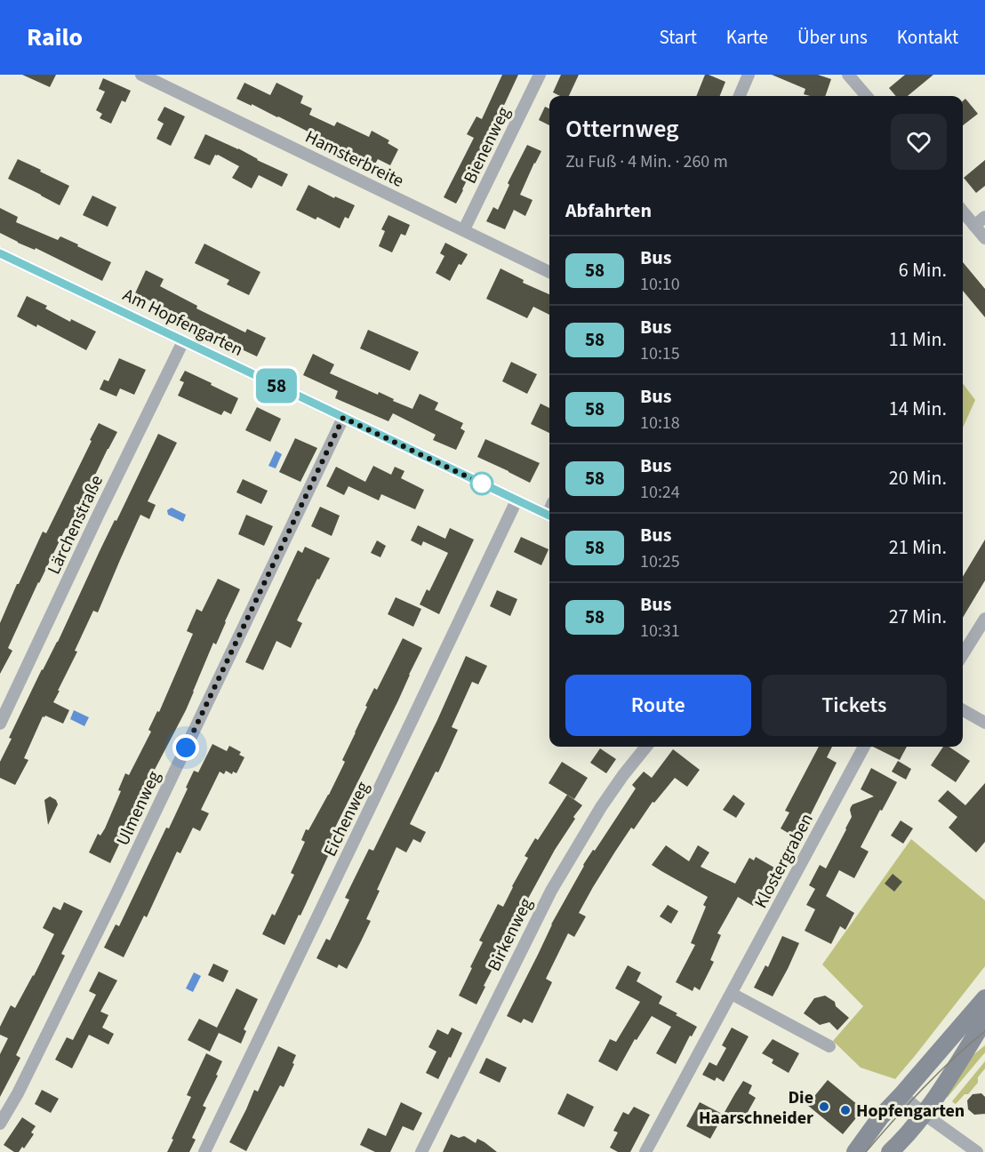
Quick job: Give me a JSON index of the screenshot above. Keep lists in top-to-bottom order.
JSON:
{
  "streets": {
    "street": [
      "Bienenweg",
      "Hamsterbreite",
      "Am Hopfengarten",
      "Lärchenstraße",
      "Ulmenweg",
      "Eichenweg",
      "Klostergraben",
      "Birkenweg"
    ]
  },
  "crossings": [
    ["Bienenweg", "Hamsterbreite"],
    ["Am Hopfengarten", "Lärchenstraße"],
    ["Am Hopfengarten", "Ulmenweg"],
    ["Am Hopfengarten", "Eichenweg"]
  ],
  "places": ["Die Haarschneider", "Hopfengarten"],
  "lines": ["bus line 58"],
  "page": {
    "header": "Railo",
    "nav": [
      "Start",
      "Karte",
      "Über uns",
      "Kontakt"
    ],
    "on_map": "58",
    "heading": [
      ["Otternweg", "Zu Fuß · 4 Min. · 260 m"],
      "Abfahrten"
    ],
    "list": [
      {
        "mark": "58",
        "name": "Bus",
        "note": "10:10",
        "value": "6 Min."
      },
      {
        "mark": "58",
        "name": "Bus",
        "note": "10:15",
        "value": "11 Min."
      },
      {
        "mark": "58",
        "name": "Bus",
        "note": "10:18",
        "value": "14 Min."
      },
      {
        "mark": "58",
        "name": "Bus",
        "note": "10:24",
        "value": "20 Min."
      },
      {
        "mark": "58",
        "name": "Bus",
        "note": "10:25",
        "value": "21 Min."
      },
      {
        "mark": "58",
        "name": "Bus",
        "note": "10:31",
        "value": "27 Min."
      }
    ],
    "buttons": ["Route", "Tickets"]
  }
}
